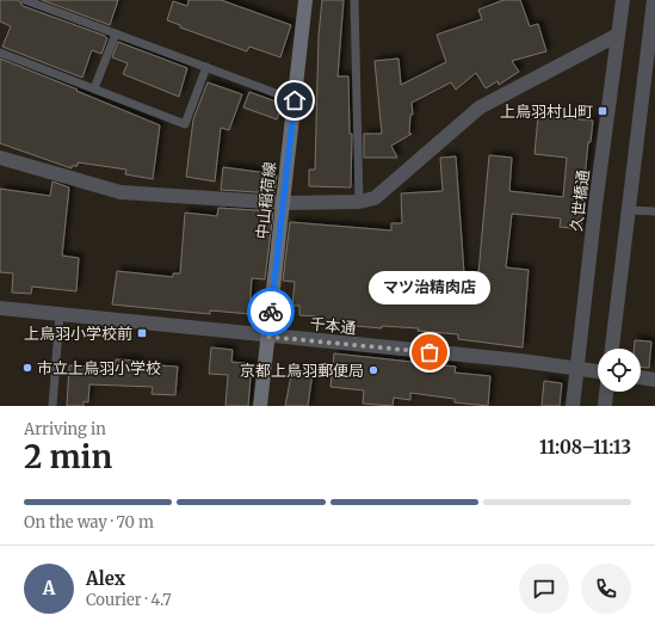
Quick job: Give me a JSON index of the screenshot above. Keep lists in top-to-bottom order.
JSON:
{
  "streets": {
    "main road": ["中山稲荷線"],
    "street": ["久世橋通", "千本通"]
  },
  "crossings": [
    ["中山稲荷線", "千本通"],
    ["久世橋通", "千本通"]
  ],
  "places": {
    "transit": ["上鳥羽村山町", "上鳥羽小学校前"],
    "other": ["マツ治精肉店", "市立上鳥羽小学校", "京都上鳥羽郵便局"]
  },
  "page": {
    "bubble": "マツ治精肉店",
    "heading": ["2 min", "Arriving in", "11:08–11:13"],
    "panel": ["Alex", "Courier · 4.7"],
    "bar": "On the way · 70 m",
    "round": "A"
  }
}
